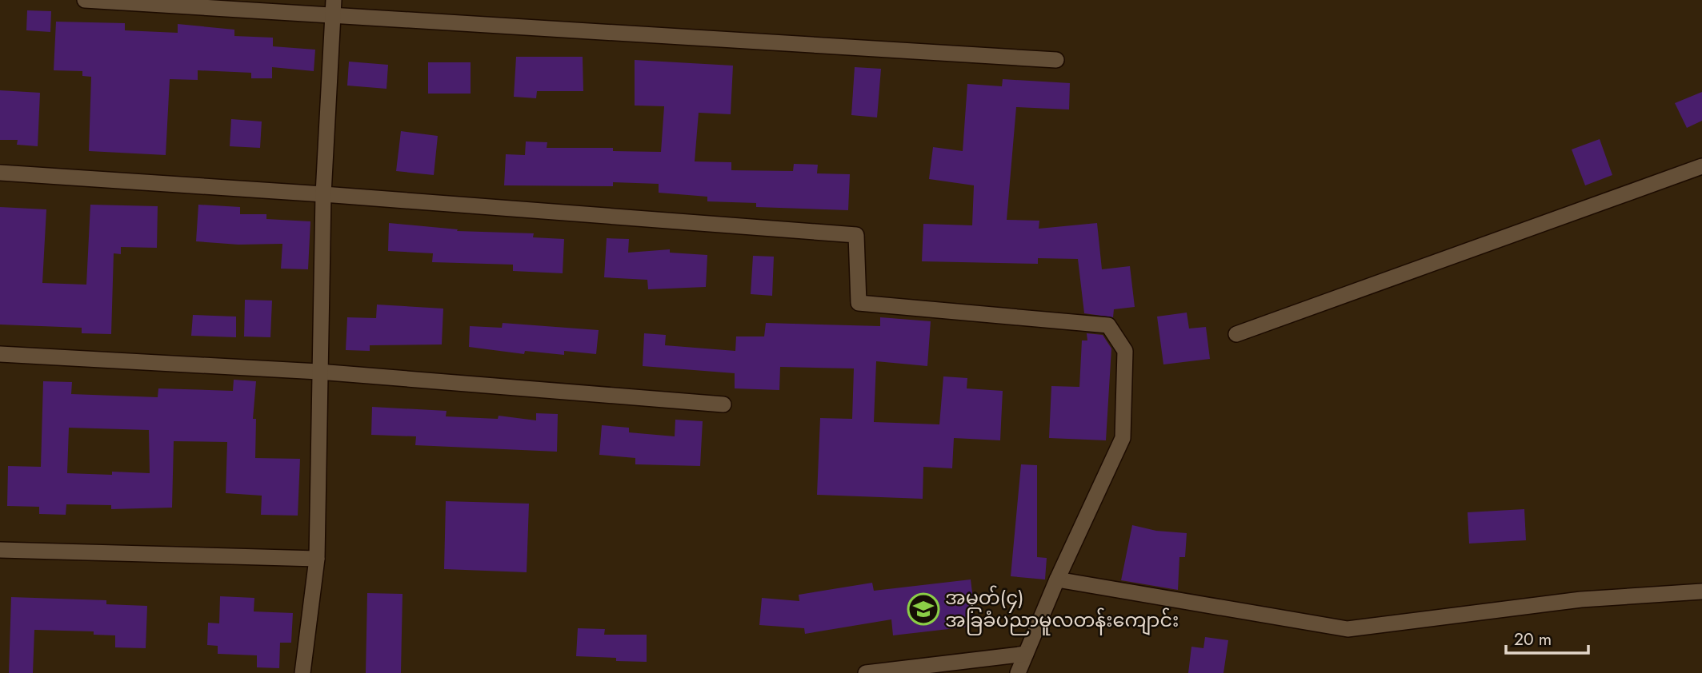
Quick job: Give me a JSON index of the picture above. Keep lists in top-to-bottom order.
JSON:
{
  "places": {
    "school or university": ["အမှတ်(၄) အခြခံပညာမူလတန်းကျောင်း"]
  },
  "scale_bar": "20 m"
}
